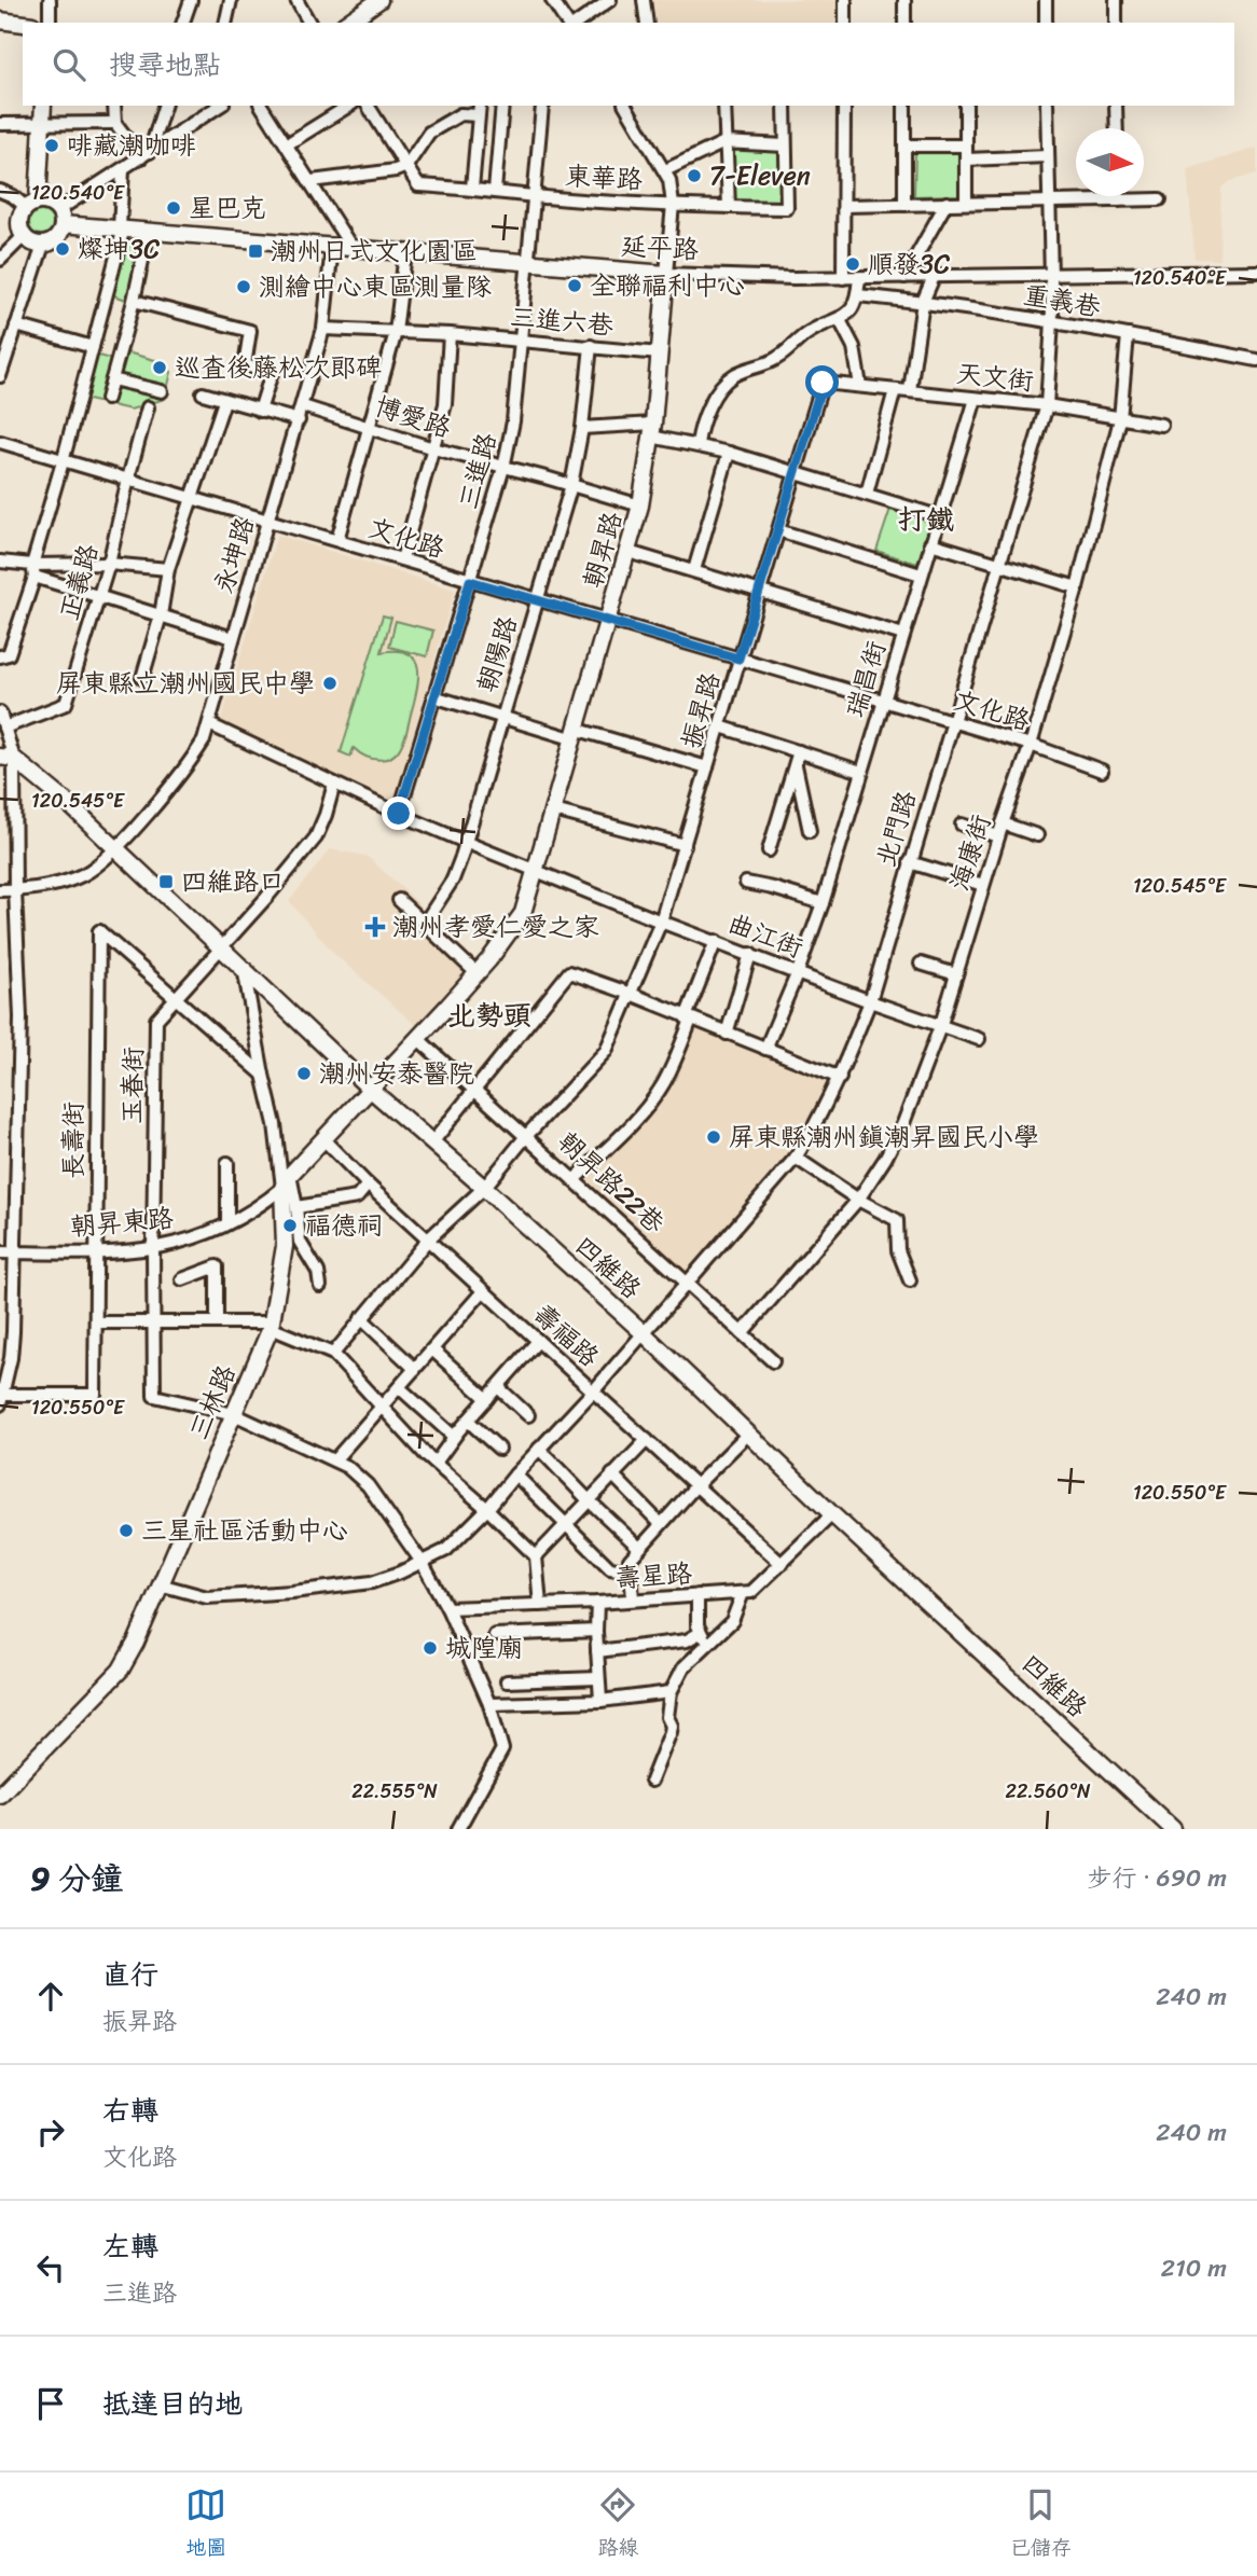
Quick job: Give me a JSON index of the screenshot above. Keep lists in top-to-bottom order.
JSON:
{
  "streets": {
    "main road": [
      "延平路",
      "朝昇路",
      "朝昇東路",
      "四維路",
      "三林路"
    ],
    "street": [
      "東華路",
      "重義巷",
      "三進六巷",
      "天文街",
      "博愛路",
      "三進路",
      "文化路",
      "永坤路",
      "正義路",
      "朝陽路",
      "瑞昌街",
      "振昇路",
      "北門路",
      "海康街",
      "曲江街",
      "玉春街",
      "長壽街",
      "朝昇路22巷",
      "壽福路",
      "壽星路"
    ]
  },
  "crossings": [
    ["東華路", "三進路"],
    ["東華路", "朝昇路"],
    ["延平路", "三進路"],
    ["延平路", "朝昇路"],
    ["延平路", "永坤路"],
    ["延平路", "北門路"],
    ["重義巷", "北門路"],
    ["重義巷", "海康街"],
    ["三進六巷", "三進路"],
    ["三進六巷", "朝昇路"],
    ["三進六巷", "永坤路"],
    ["三進六巷", "朝陽路"],
    ["天文街", "瑞昌街"],
    ["天文街", "振昇路"],
    ["天文街", "北門路"],
    ["天文街", "海康街"],
    ["博愛路", "三進路"],
    ["博愛路", "朝昇路"],
    ["博愛路", "永坤路"],
    ["博愛路", "朝陽路"],
    ["三進路", "文化路"],
    ["三進路", "曲江街"],
    ["文化路", "朝昇路"],
    ["文化路", "永坤路"],
    ["文化路", "正義路"],
    ["文化路", "朝陽路"],
    ["文化路", "瑞昌街"],
    ["文化路", "振昇路"],
    ["文化路", "北門路"],
    ["文化路", "海康街"],
    ["朝昇路", "曲江街"],
    ["朝昇路", "朝昇路22巷"],
    ["朝昇路", "朝昇東路"],
    ["朝昇路", "四維路"],
    ["永坤路", "曲江街"],
    ["永坤路", "四維路"],
    ["朝陽路", "曲江街"],
    ["瑞昌街", "曲江街"],
    ["振昇路", "曲江街"],
    ["振昇路", "朝昇路22巷"],
    ["振昇路", "四維路"],
    ["振昇路", "壽福路"],
    ["北門路", "曲江街"],
    ["北門路", "朝昇路22巷"],
    ["北門路", "四維路"],
    ["北門路", "壽福路"],
    ["北門路", "三林路"],
    ["海康街", "曲江街"],
    ["海康街", "朝昇路22巷"],
    ["曲江街", "玉春街"],
    ["玉春街", "長壽街"],
    ["玉春街", "朝昇東路"],
    ["玉春街", "四維路"],
    ["玉春街", "三林路"],
    ["長壽街", "朝昇東路"],
    ["朝昇東路", "四維路"],
    ["朝昇東路", "壽福路"],
    ["朝昇東路", "三林路"],
    ["四維路", "三林路"]
  ],
  "districts": ["打鐵", "北勢頭"],
  "places": {
    "other": [
      "啡藏潮咖啡",
      "7-Eleven",
      "星巴克",
      "燦坤3C",
      "順發3C",
      "全聯福利中心",
      "測繪中心東區測量隊",
      "巡查後藤松次郎碑",
      "屏東縣立潮州國民中學",
      "潮州安泰醫院",
      "屏東縣潮州鎮潮昇國民小學",
      "福德祠",
      "三星社區活動中心",
      "城隍廟"
    ],
    "transit": ["潮州日式文化園區", "四維路口"],
    "health": ["潮州孝愛仁愛之家"]
  },
  "north": "right",
  "page": {
    "search": "搜尋地點",
    "heading": ["9 分鐘", "步行 · 690 m"],
    "list": [
      ["直行", "振昇路", "240 m"],
      ["右轉", "文化路", "240 m"],
      ["左轉", "三進路", "210 m"],
      "抵達目的地"
    ],
    "nav": ["地圖", "路線", "已儲存"]
  },
  "coordinates": [
    "120.540°E",
    "120.545°E",
    "120.550°E",
    "22.555°N",
    "22.560°N"
  ]
}
